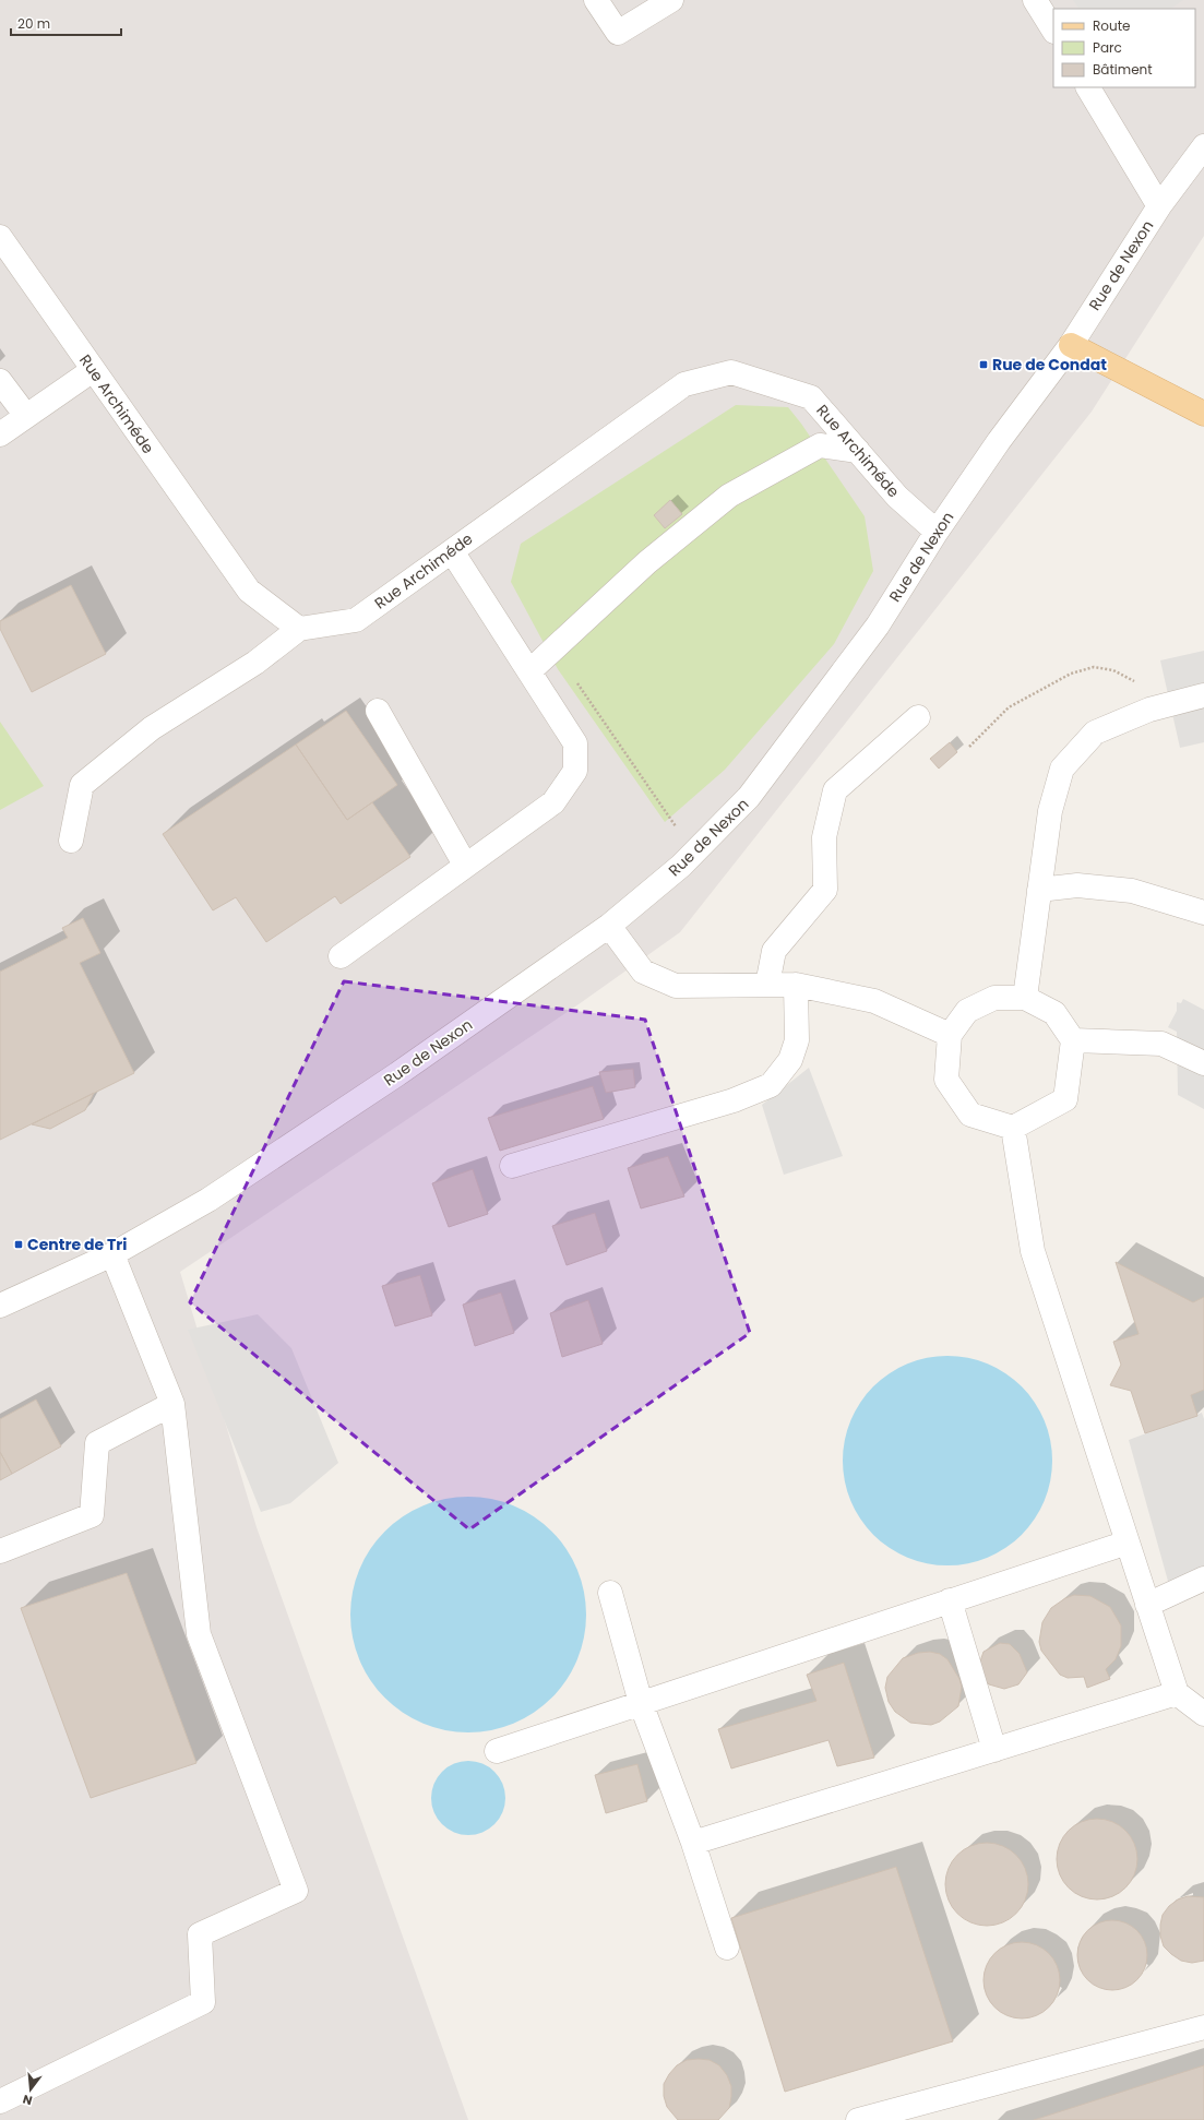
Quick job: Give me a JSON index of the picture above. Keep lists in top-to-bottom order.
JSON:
{
  "streets": {
    "street": ["Rue de Nexon", "Rue Archiméde"]
  },
  "crossings": [
    ["Rue de Nexon", "Rue Archiméde"]
  ],
  "places": {
    "transit": ["Rue de Condat", "Centre de Tri"]
  },
  "legend": ["Route", "Parc", "Bâtiment"],
  "scale_bar": "20 m",
  "north": "bottom"
}
